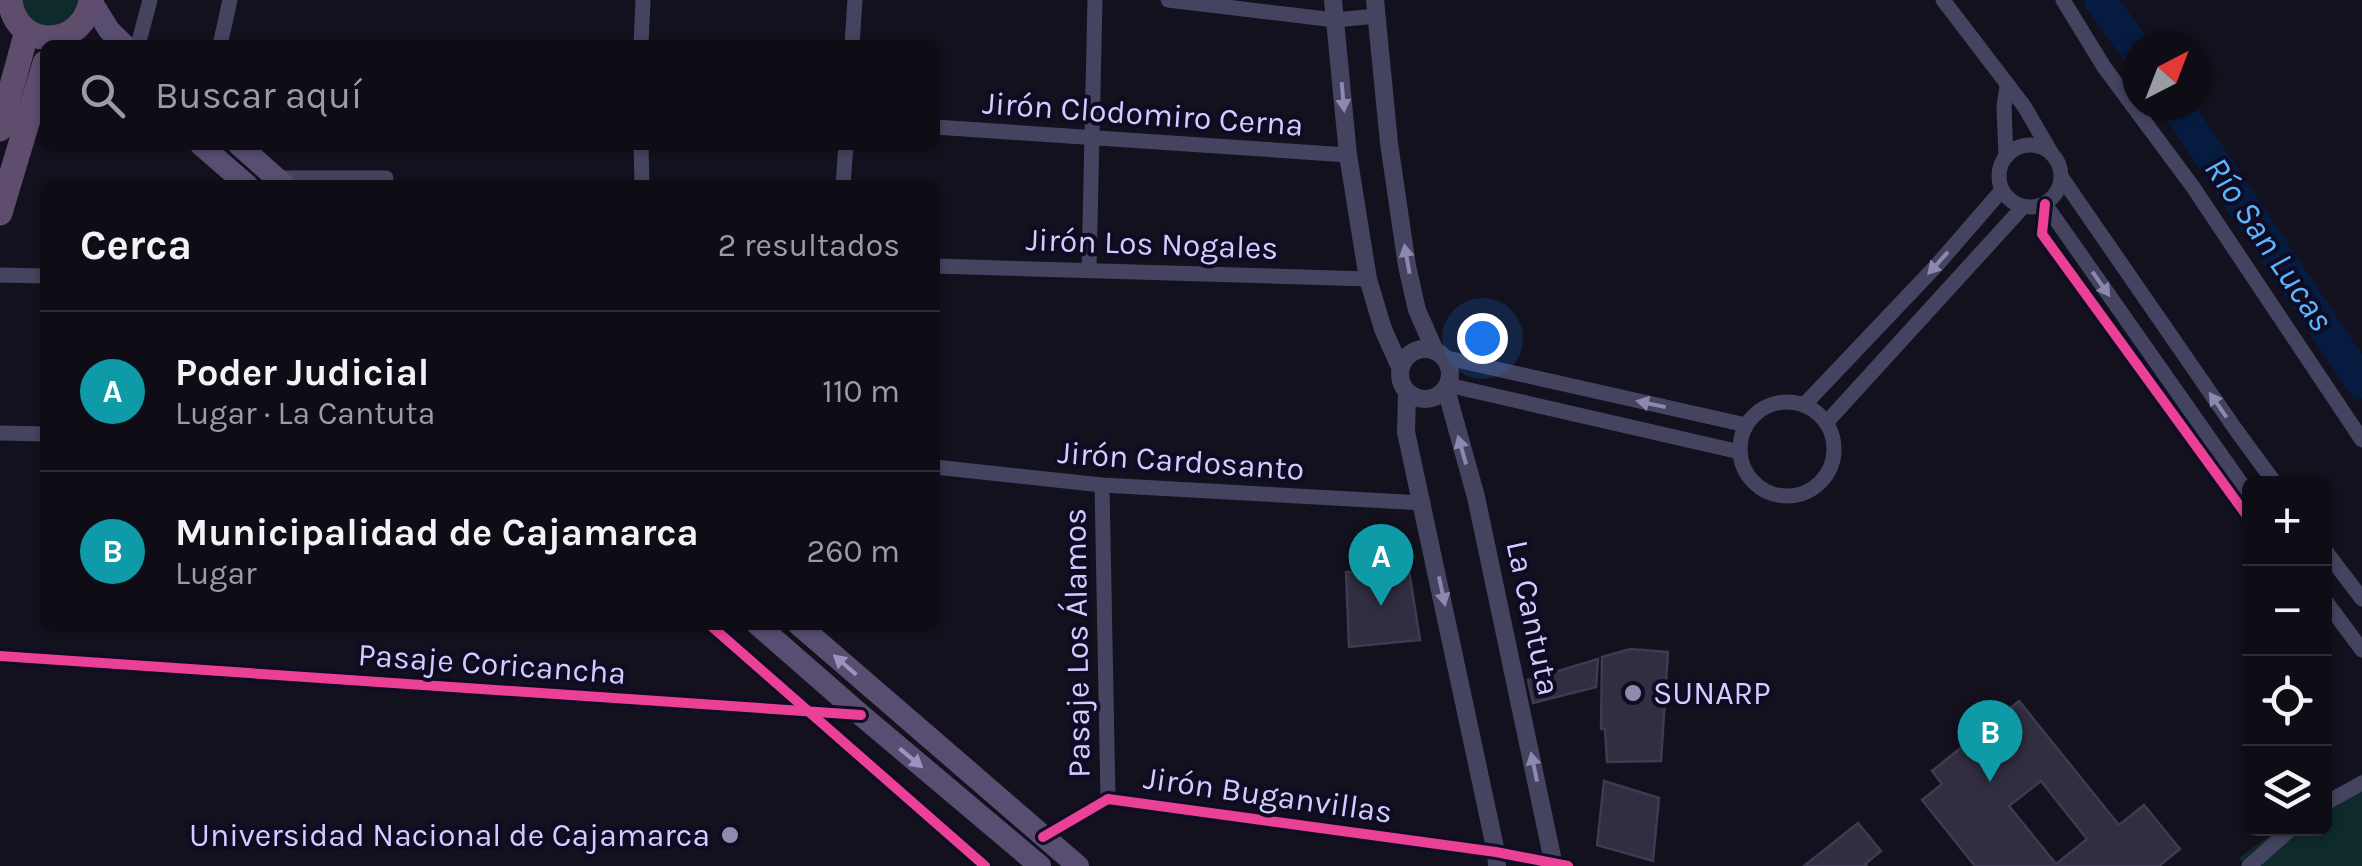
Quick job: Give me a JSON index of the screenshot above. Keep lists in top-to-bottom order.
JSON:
{
  "streets": {
    "street": [
      "Jirón Clodomiro Cerna",
      "Jirón Los Nogales",
      "Jirón Cardosanto",
      "La Cantuta",
      "Pasaje Los Álamos",
      "Pasaje Coricancha",
      "Jirón Buganvillas"
    ]
  },
  "crossings": [
    ["Jirón Cardosanto", "Pasaje Los Álamos"],
    ["La Cantuta", "Jirón Buganvillas"],
    ["Pasaje Los Álamos", "Jirón Buganvillas"]
  ],
  "water": ["Río San Lucas"],
  "places": ["SUNARP", "Universidad Nacional de Cajamarca"],
  "north": "top right",
  "page": {
    "search": "Buscar aquí",
    "heading": ["Cerca", "2 resultados"],
    "list": [
      {
        "mark": "A",
        "name": "Poder Judicial",
        "note": "Lugar · La Cantuta",
        "value": "110 m"
      },
      {
        "mark": "B",
        "name": "Municipalidad de Cajamarca",
        "note": "Lugar",
        "value": "260 m"
      }
    ],
    "map_buttons": ["+", "−"],
    "pins": ["A", "B"]
  }
}
